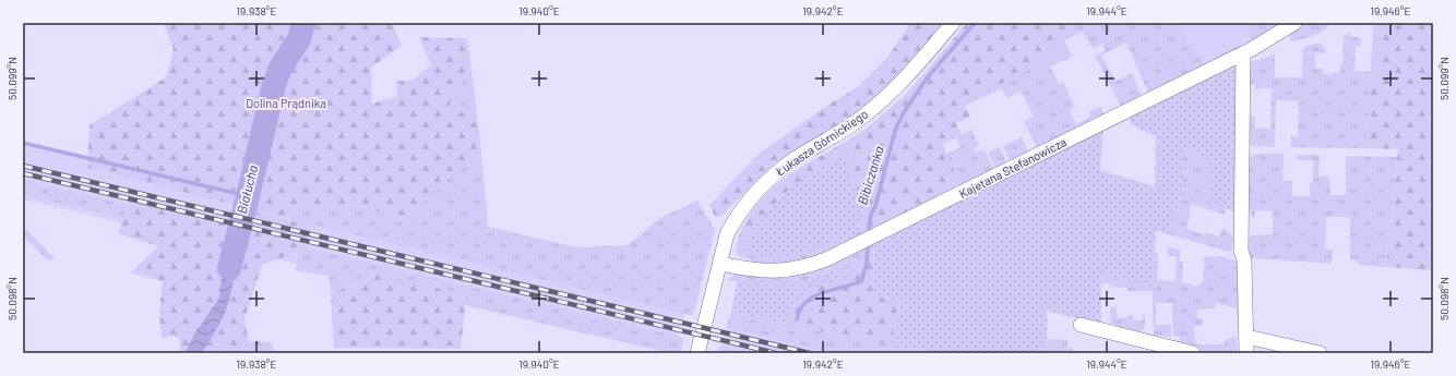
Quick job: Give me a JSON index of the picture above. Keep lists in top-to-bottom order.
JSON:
{
  "streets": {
    "street": ["Łukasza Górnickiego", "Kajetana Stefanowicza"]
  },
  "crossings": [
    ["Łukasza Górnickiego", "Kajetana Stefanowicza"]
  ],
  "water": ["Bibiczanka", "Białucha"],
  "parks": ["Dolina Prądnika"],
  "coordinates": [
    "19.938°E",
    "19.940°E",
    "19.942°E",
    "19.944°E",
    "19.946°E",
    "50.099°N",
    "50.098°N"
  ]
}
